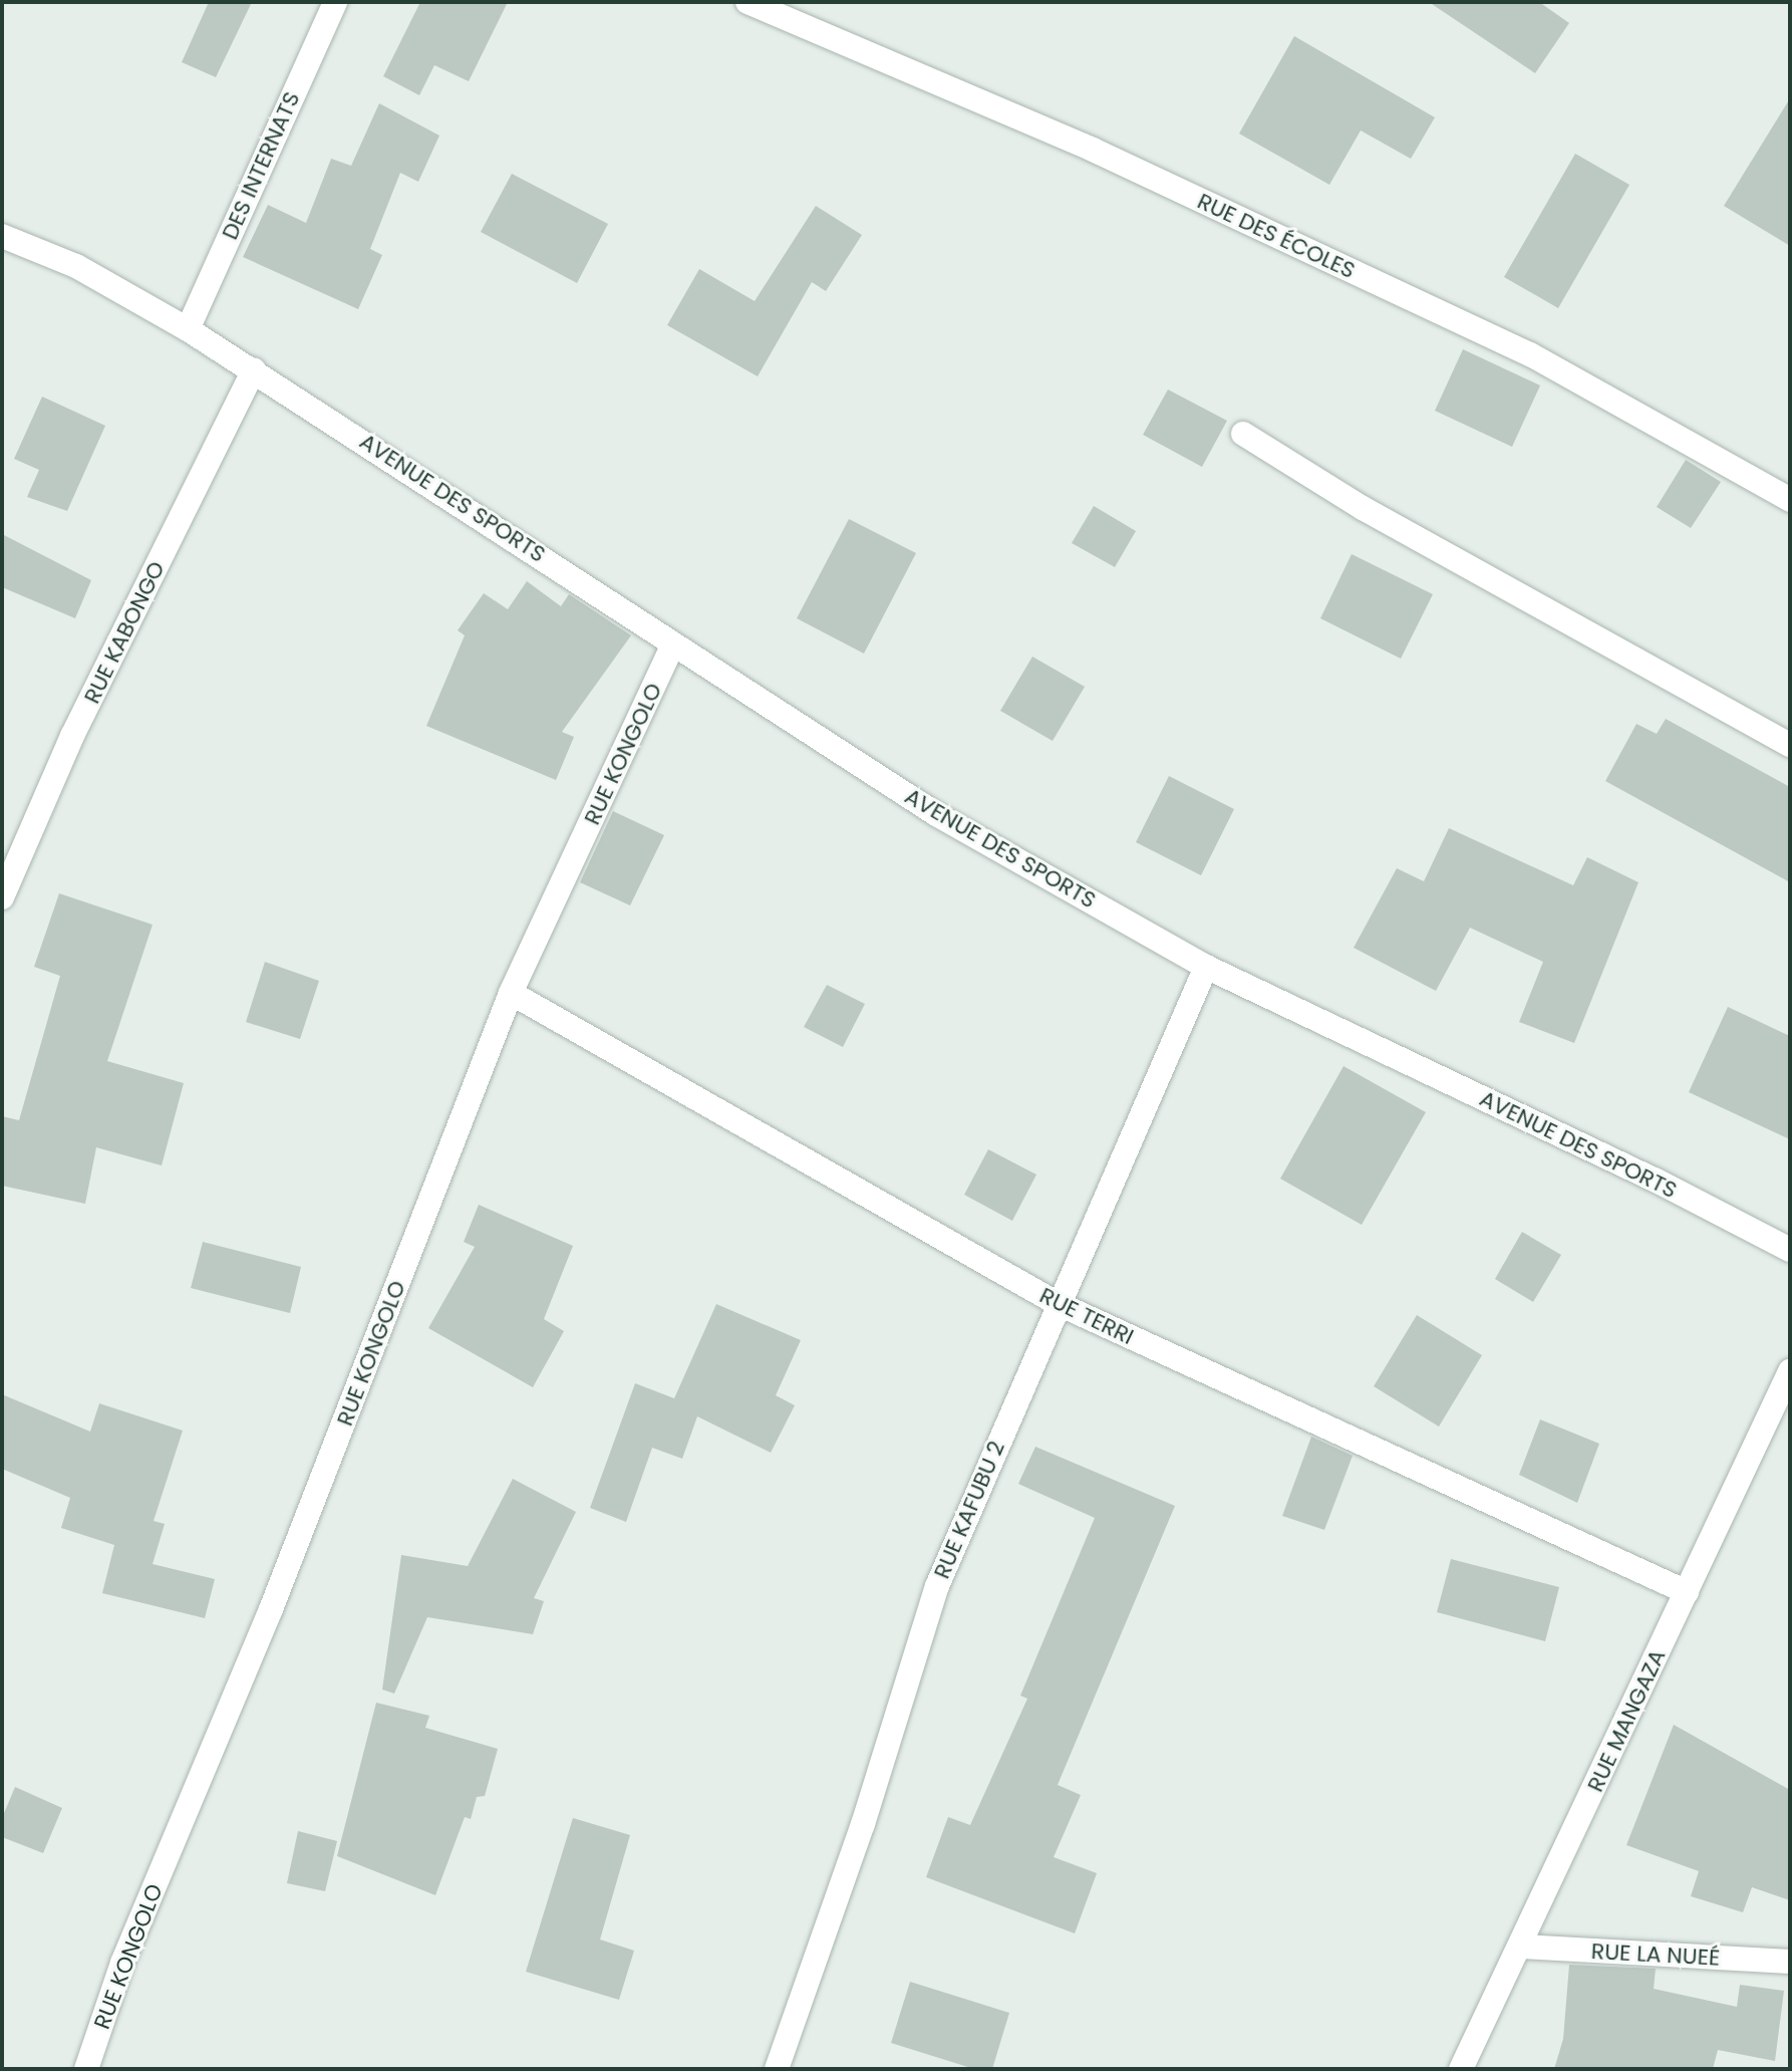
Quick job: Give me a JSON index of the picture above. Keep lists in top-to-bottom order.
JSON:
{
  "streets": {
    "street": [
      "DES INTERNATS",
      "RUE DES ÉCOLES",
      "AVENUE DES SPORTS",
      "RUE KABONGO",
      "RUE KONGOLO",
      "RUE TERRI",
      "RUE KAFUBU 2",
      "RUE MANGAZA",
      "RUE LA NUEÉ"
    ]
  },
  "crossings": [
    ["AVENUE DES SPORTS", "RUE KABONGO"],
    ["AVENUE DES SPORTS", "RUE KONGOLO"],
    ["AVENUE DES SPORTS", "RUE KAFUBU 2"],
    ["RUE KONGOLO", "RUE TERRI"],
    ["RUE TERRI", "RUE KAFUBU 2"],
    ["RUE TERRI", "RUE MANGAZA"],
    ["RUE MANGAZA", "RUE LA NUEÉ"]
  ]
}
